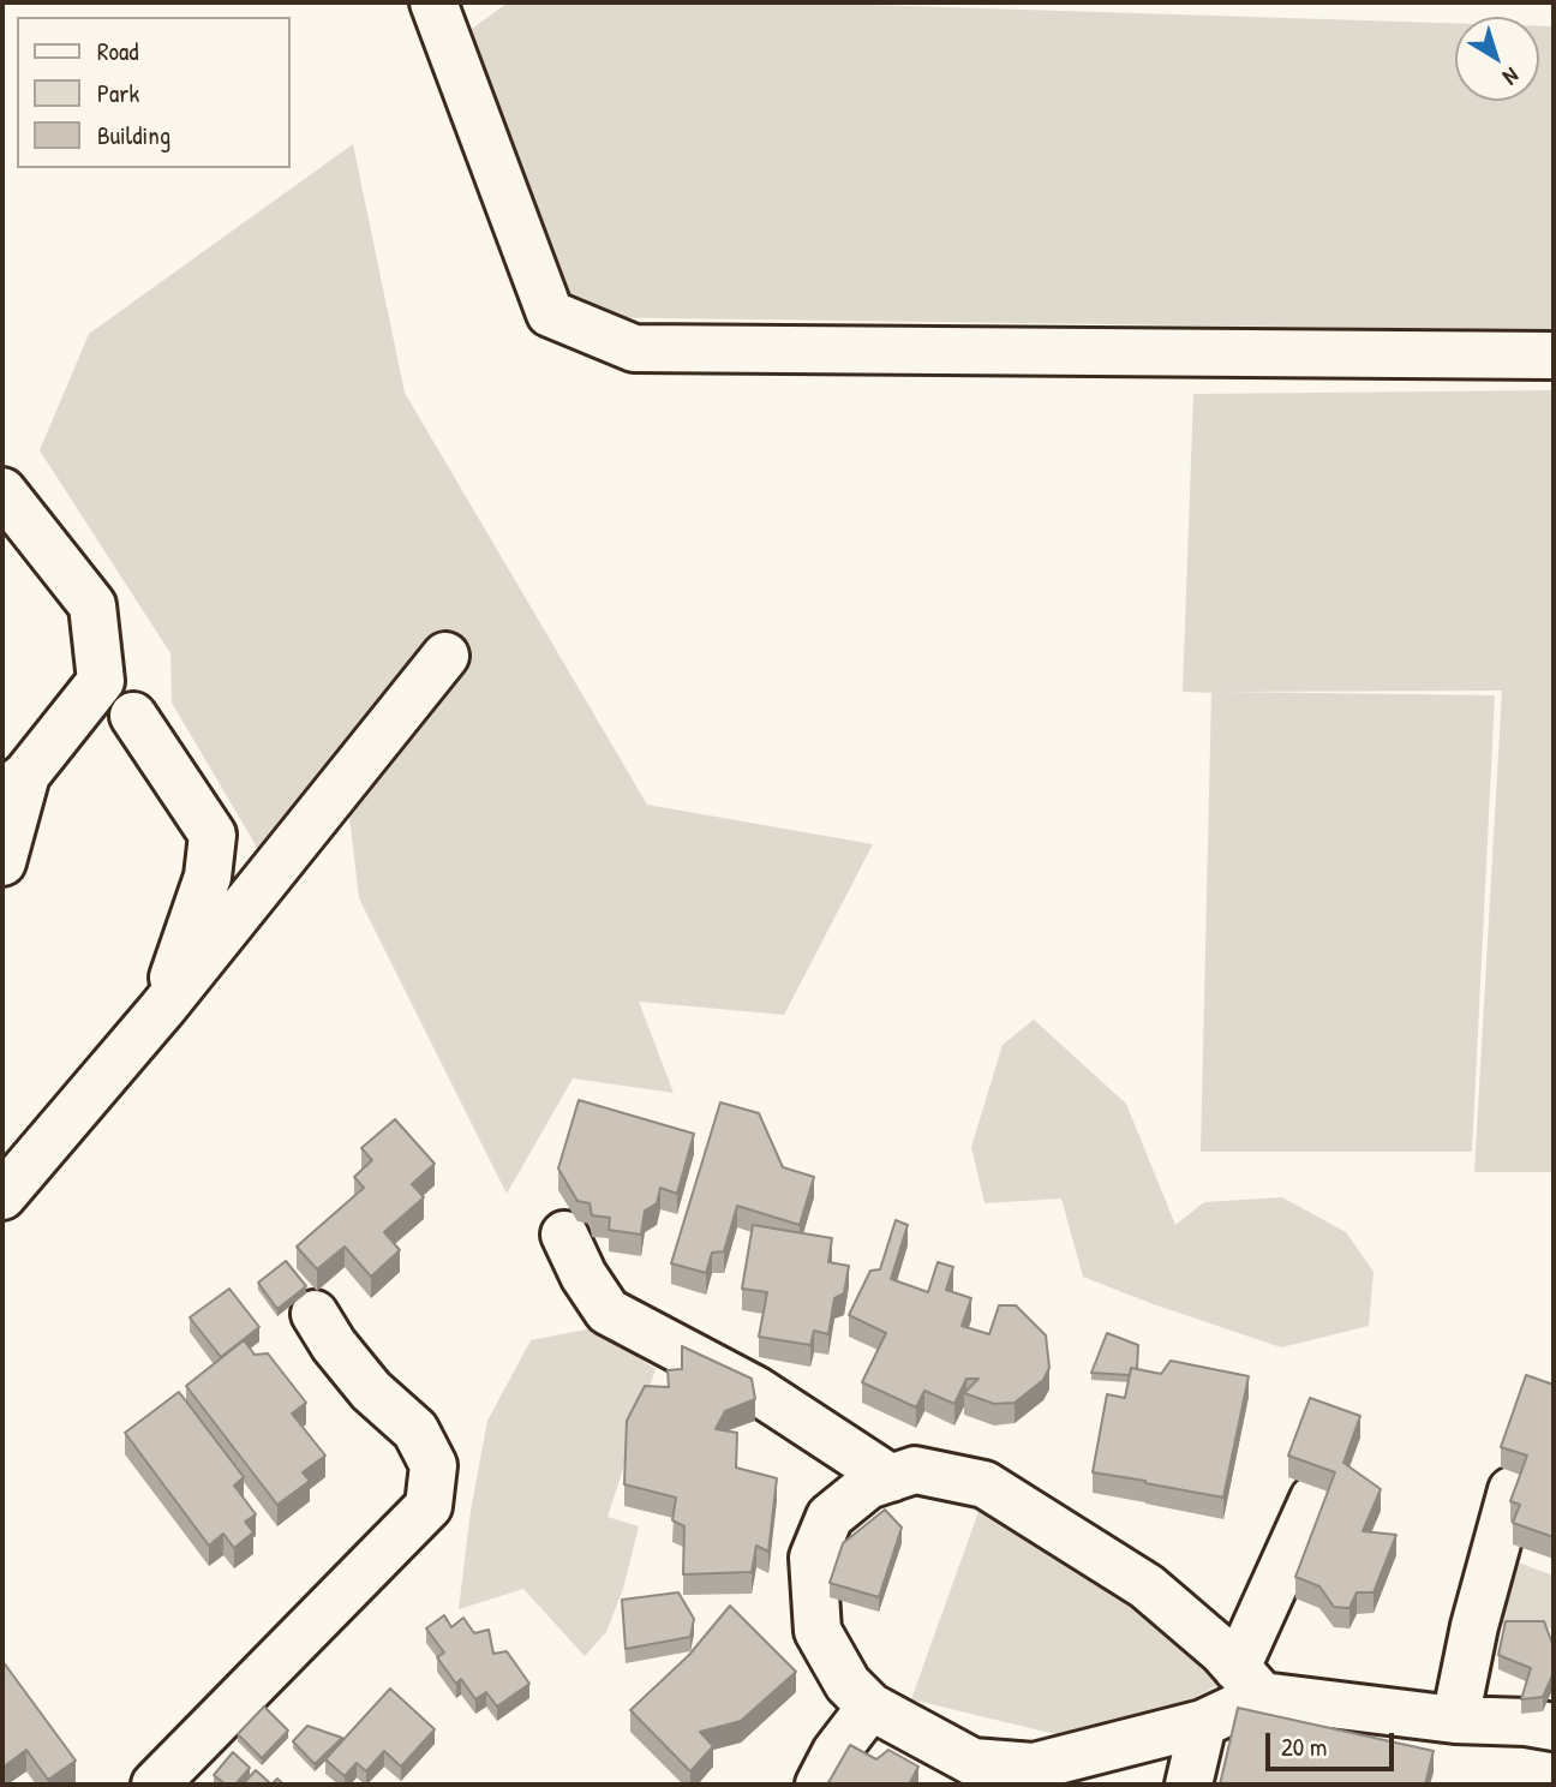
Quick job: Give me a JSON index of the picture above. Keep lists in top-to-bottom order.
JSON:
{
  "legend": ["Road", "Park", "Building"],
  "scale_bar": "20 m",
  "north": "bottom right"
}
